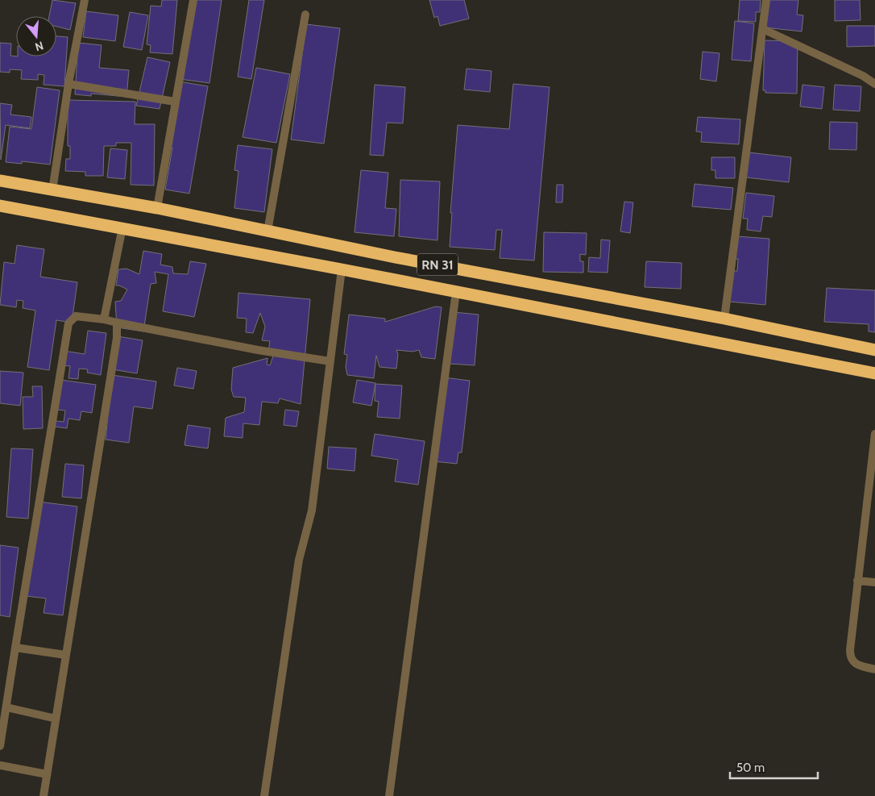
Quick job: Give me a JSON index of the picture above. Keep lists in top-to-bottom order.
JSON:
{
  "streets": {
    "highway": ["RN 31"]
  },
  "scale_bar": "50 m",
  "north": "bottom"
}
